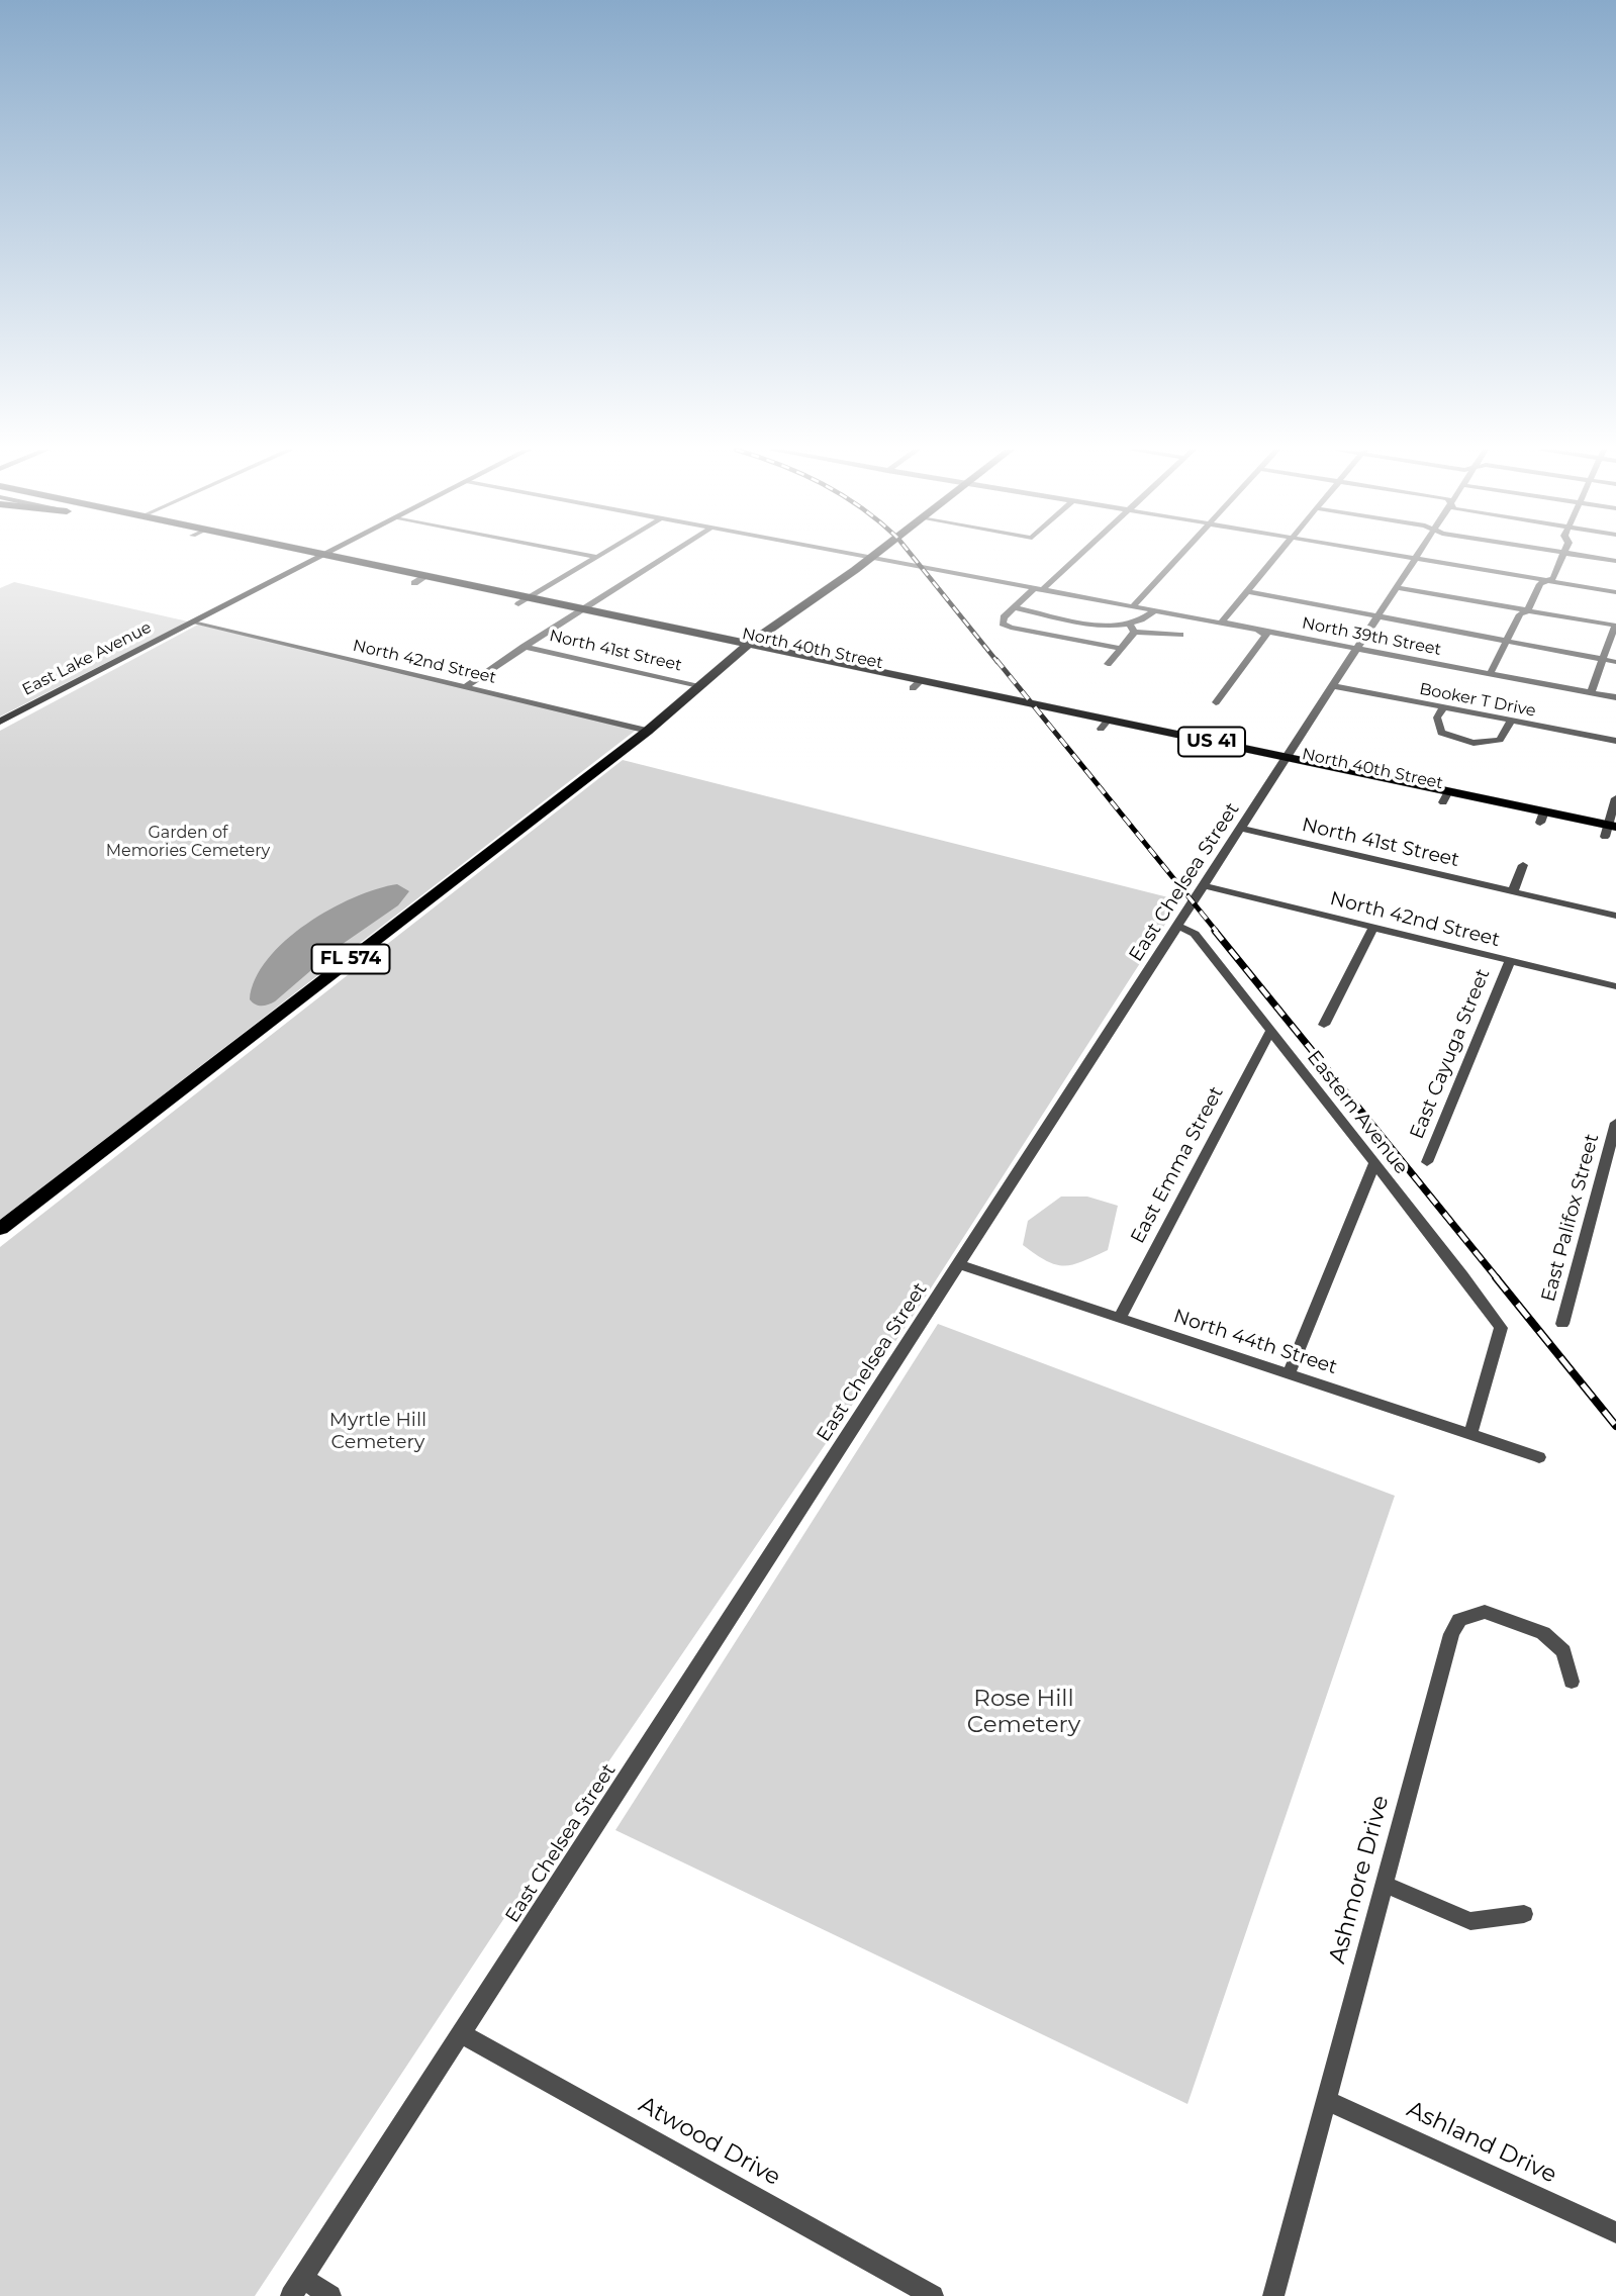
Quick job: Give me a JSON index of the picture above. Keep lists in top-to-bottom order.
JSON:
{
  "streets": {
    "main road": ["North 40th Street", "US 41", "FL 574"],
    "street": [
      "North 39th Street",
      "North 41st Street",
      "East Lake Avenue",
      "North 42nd Street",
      "Booker T Drive",
      "East Chelsea Street",
      "East Cayuga Street",
      "Eastern Avenue",
      "East Emma Street",
      "East Palifox Street",
      "North 44th Street",
      "Ashmore Drive",
      "Atwood Drive",
      "Ashland Drive"
    ]
  },
  "crossings": [
    ["North 39th Street", "East Chelsea Street"],
    ["North 39th Street", "FL 574"],
    ["North 40th Street", "East Lake Avenue"],
    ["North 40th Street", "East Chelsea Street"],
    ["North 40th Street", "FL 574"],
    ["North 41st Street", "East Chelsea Street"],
    ["North 41st Street", "FL 574"],
    ["East Lake Avenue", "North 42nd Street"],
    ["North 42nd Street", "East Chelsea Street"],
    ["North 42nd Street", "FL 574"],
    ["North 42nd Street", "East Cayuga Street"],
    ["Booker T Drive", "East Chelsea Street"],
    ["East Chelsea Street", "Eastern Avenue"],
    ["East Chelsea Street", "North 44th Street"],
    ["East Chelsea Street", "Atwood Drive"],
    ["Eastern Avenue", "East Emma Street"],
    ["Eastern Avenue", "North 44th Street"],
    ["East Emma Street", "North 44th Street"],
    ["Ashmore Drive", "Ashland Drive"]
  ],
  "parks": ["Garden of Memories Cemetery", "Myrtle Hill Cemetery", "Rose Hill Cemetery"]
}
